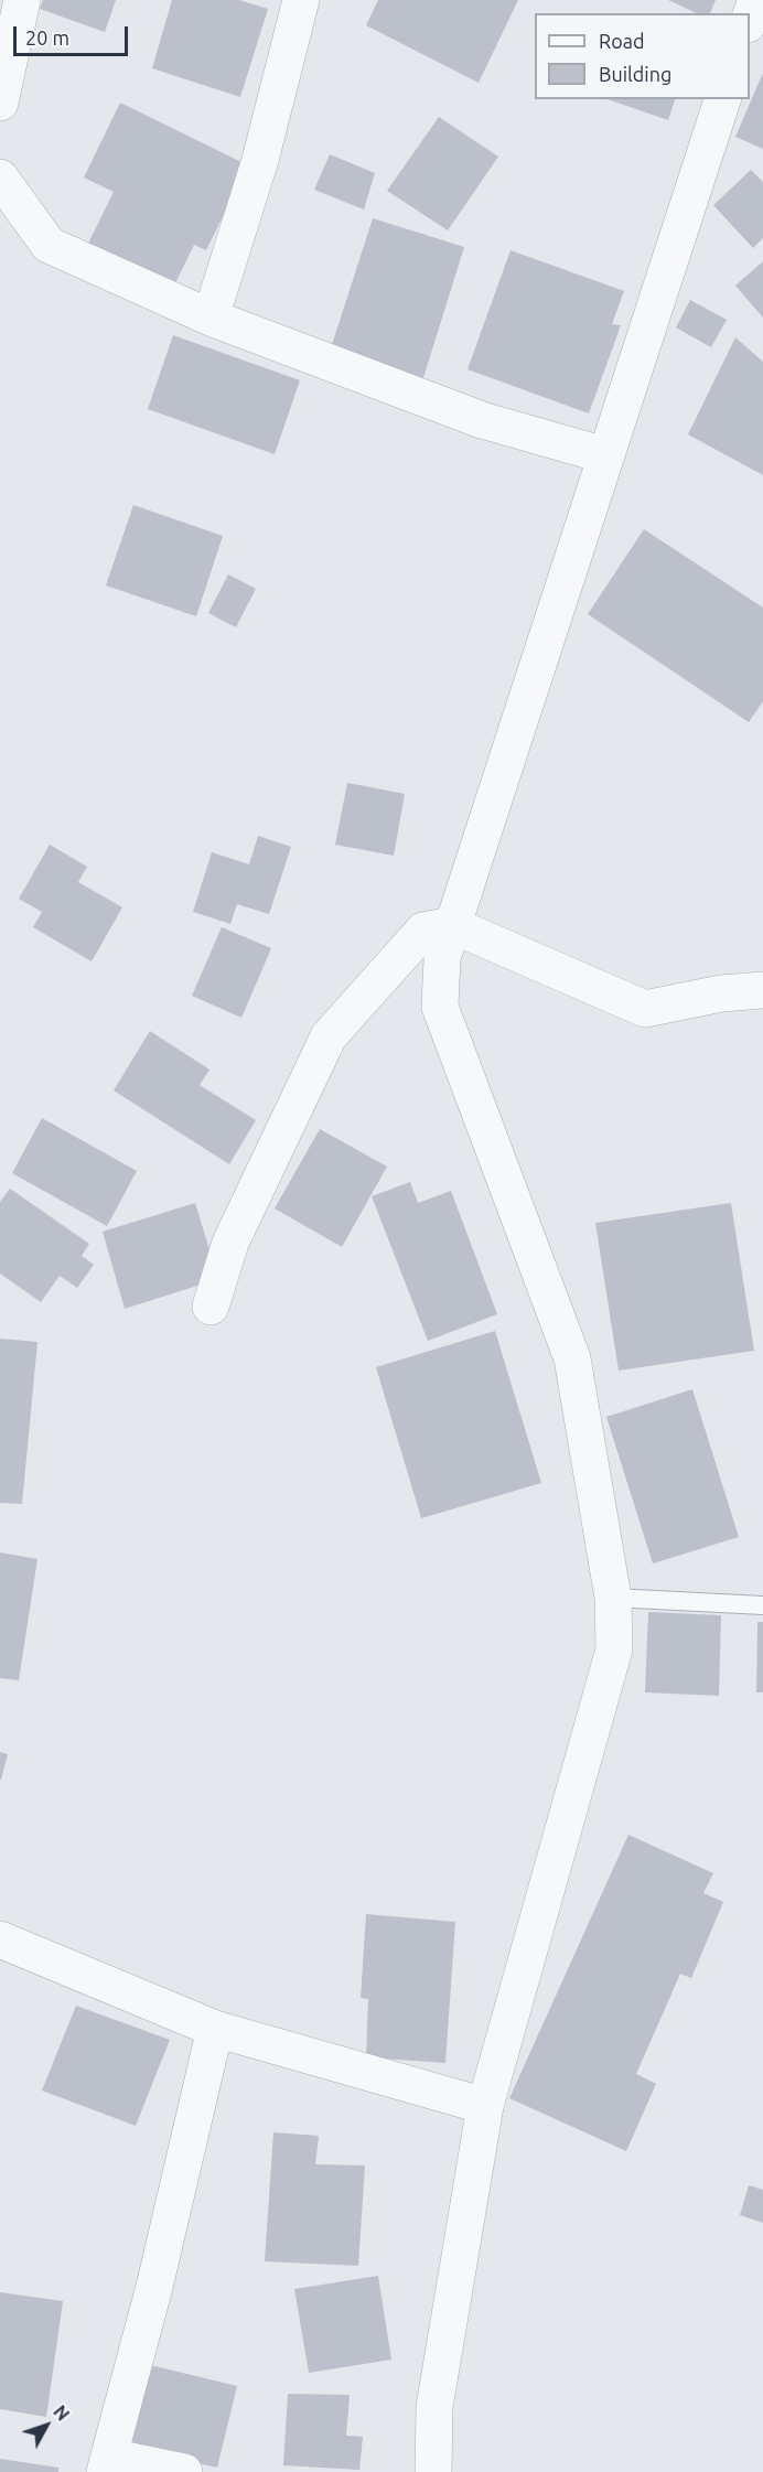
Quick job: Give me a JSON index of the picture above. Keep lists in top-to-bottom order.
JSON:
{
  "legend": ["Road", "Building"],
  "scale_bar": "20 m",
  "north": "top right"
}
